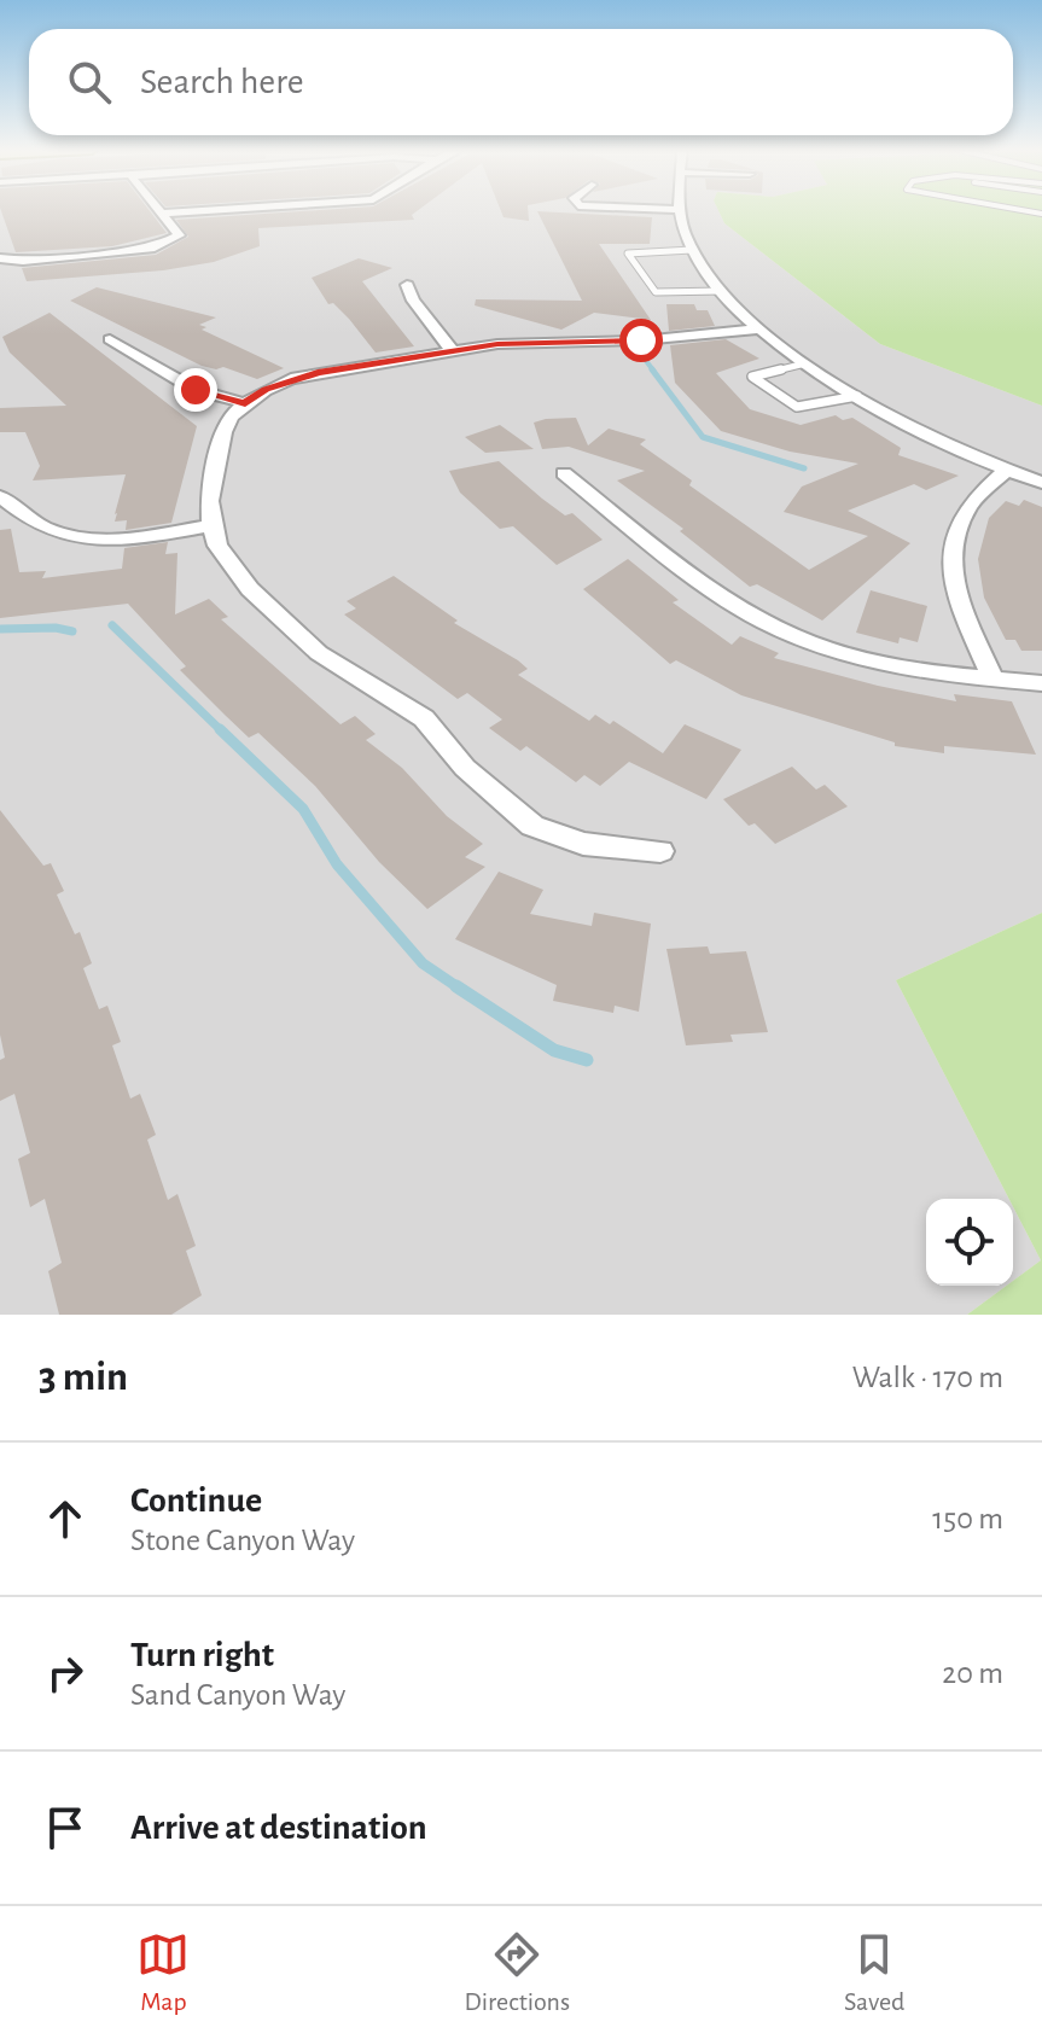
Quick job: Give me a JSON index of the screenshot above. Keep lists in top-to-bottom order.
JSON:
{
  "page": {
    "search": "Search here",
    "heading": ["3 min", "Walk · 170 m"],
    "list": [
      ["Continue", "Stone Canyon Way", "150 m"],
      ["Turn right", "Sand Canyon Way", "20 m"],
      "Arrive at destination"
    ],
    "nav": ["Map", "Directions", "Saved"]
  }
}
